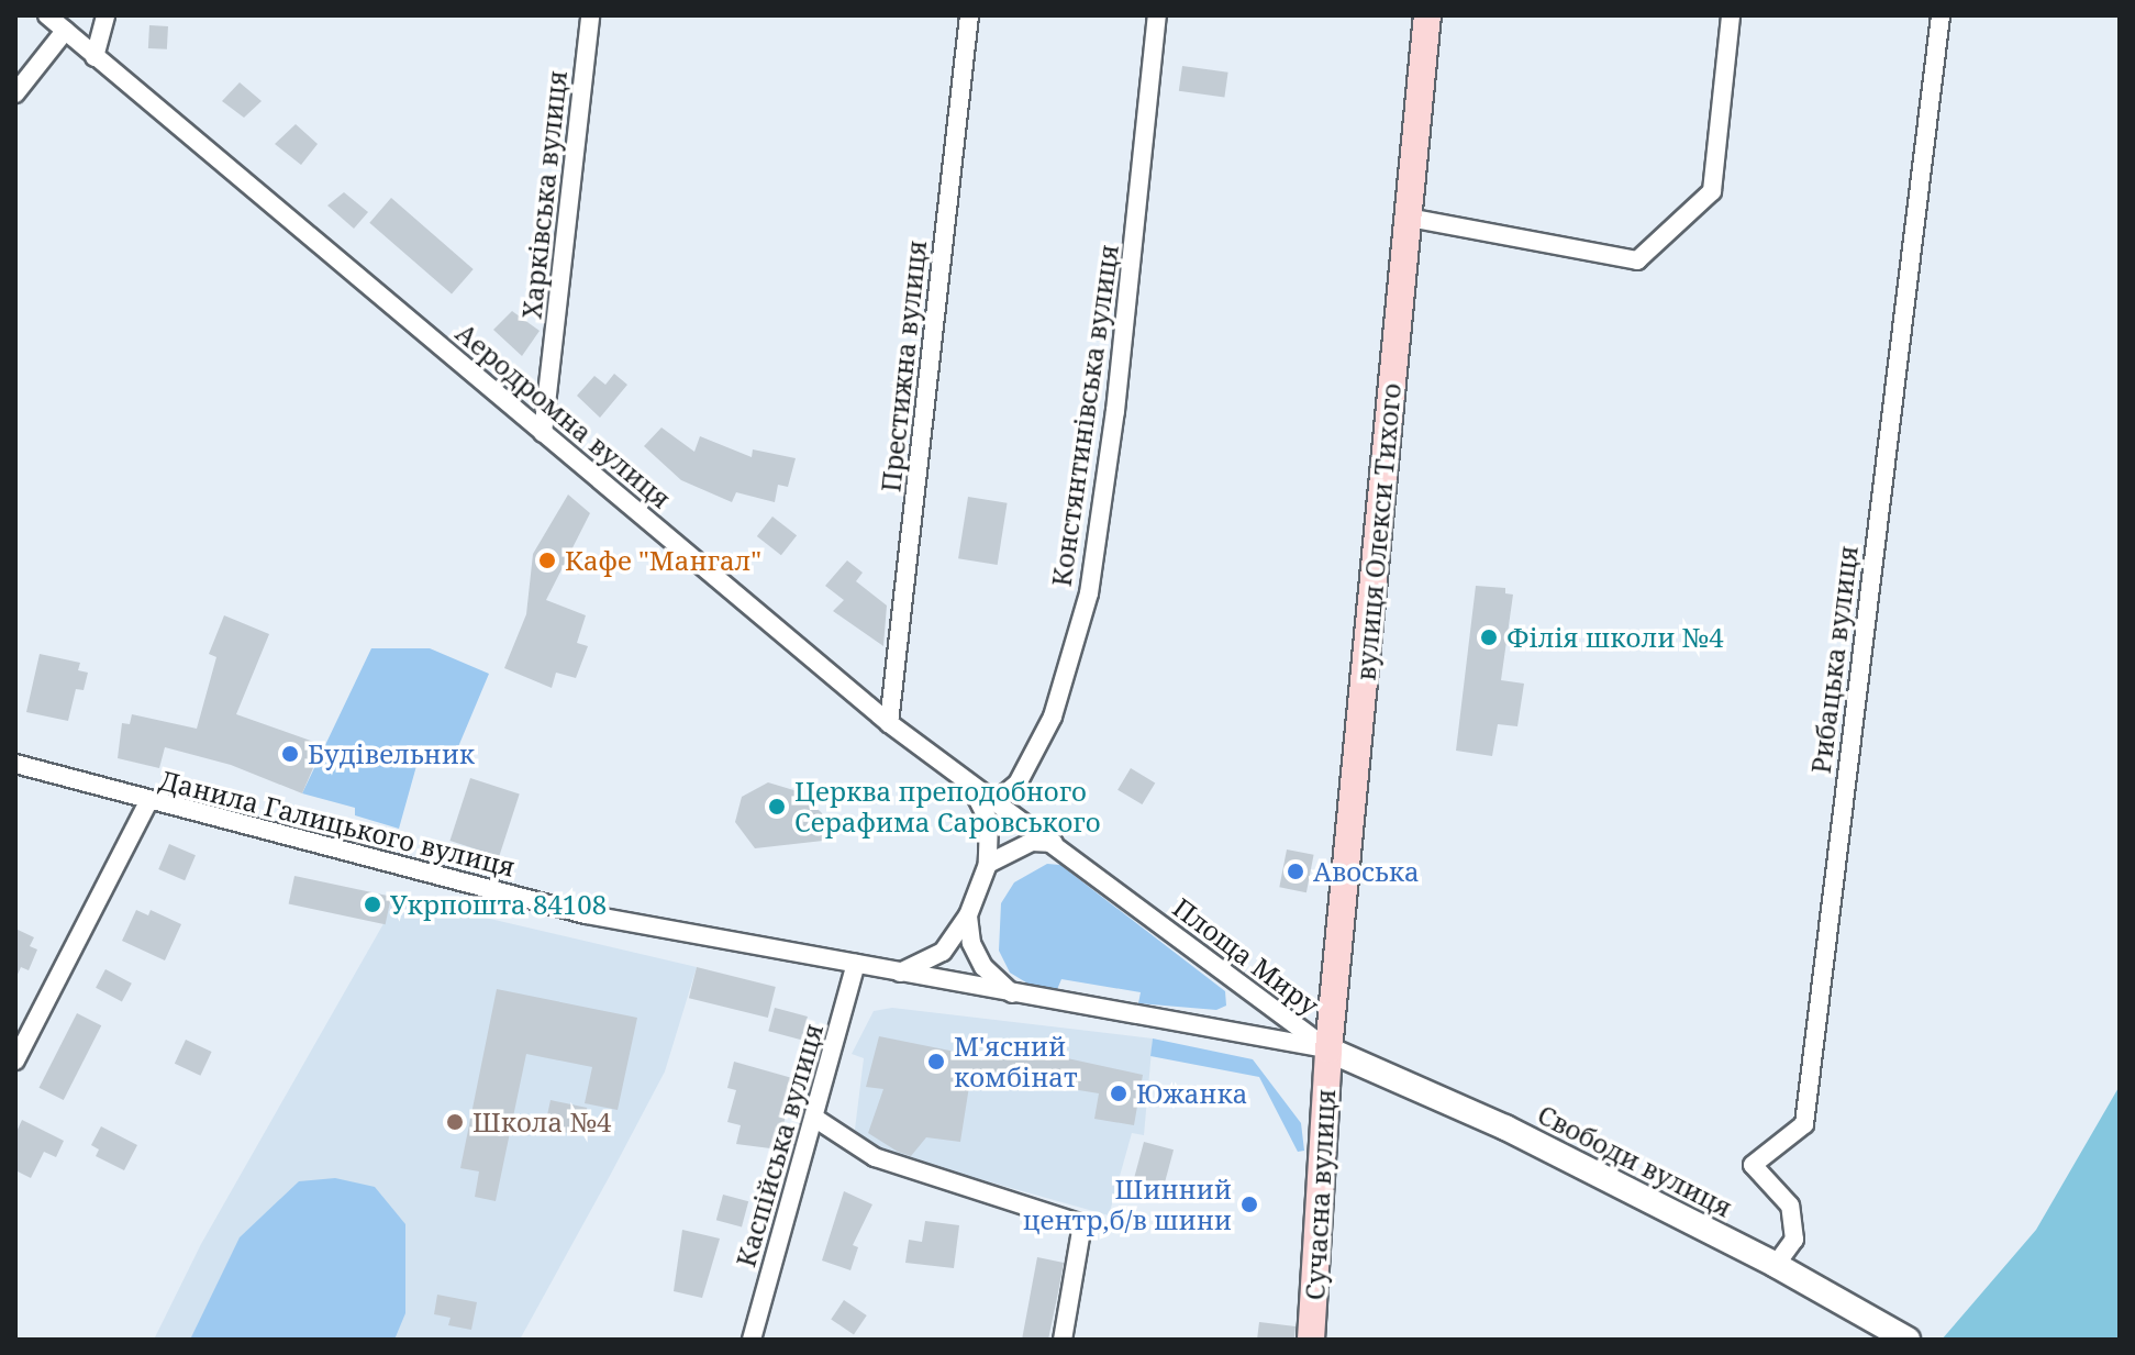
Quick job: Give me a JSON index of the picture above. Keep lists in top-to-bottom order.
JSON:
{
  "streets": {
    "main road": ["вулиця Олекси Тихого", "Свободи вулиця", "Сучасна вулиця"],
    "street": [
      "Харківська вулиця",
      "Престижна вулиця",
      "Аеродромна вулиця",
      "Констянтинівська вулиця",
      "Рибацька вулиця",
      "Данила Галицького вулиця",
      "Площа Миру",
      "Каспійська вулиця"
    ]
  },
  "crossings": [
    ["Харківська вулиця", "Аеродромна вулиця"],
    ["Престижна вулиця", "Аеродромна вулиця"],
    ["Аеродромна вулиця", "Констянтинівська вулиця"],
    ["Аеродромна вулиця", "Площа Миру"],
    ["вулиця Олекси Тихого", "Площа Миру"],
    ["вулиця Олекси Тихого", "Свободи вулиця"],
    ["вулиця Олекси Тихого", "Сучасна вулиця"],
    ["Рибацька вулиця", "Свободи вулиця"],
    ["Данила Галицького вулиця", "Площа Миру"],
    ["Данила Галицького вулиця", "Каспійська вулиця"],
    ["Площа Миру", "Свободи вулиця"],
    ["Площа Миру", "Сучасна вулиця"],
    ["Свободи вулиця", "Сучасна вулиця"]
  ],
  "places": [
    "Кафе \"Мангал\"",
    "Філія школи №4",
    "Будівельник",
    "Церква преподобного Серафима Саровського",
    "Авоська",
    "Укрпошта 84108",
    "М'ясний комбінат",
    "Южанка",
    "Школа №4",
    "Шинний центр,б/в шини"
  ]
}
